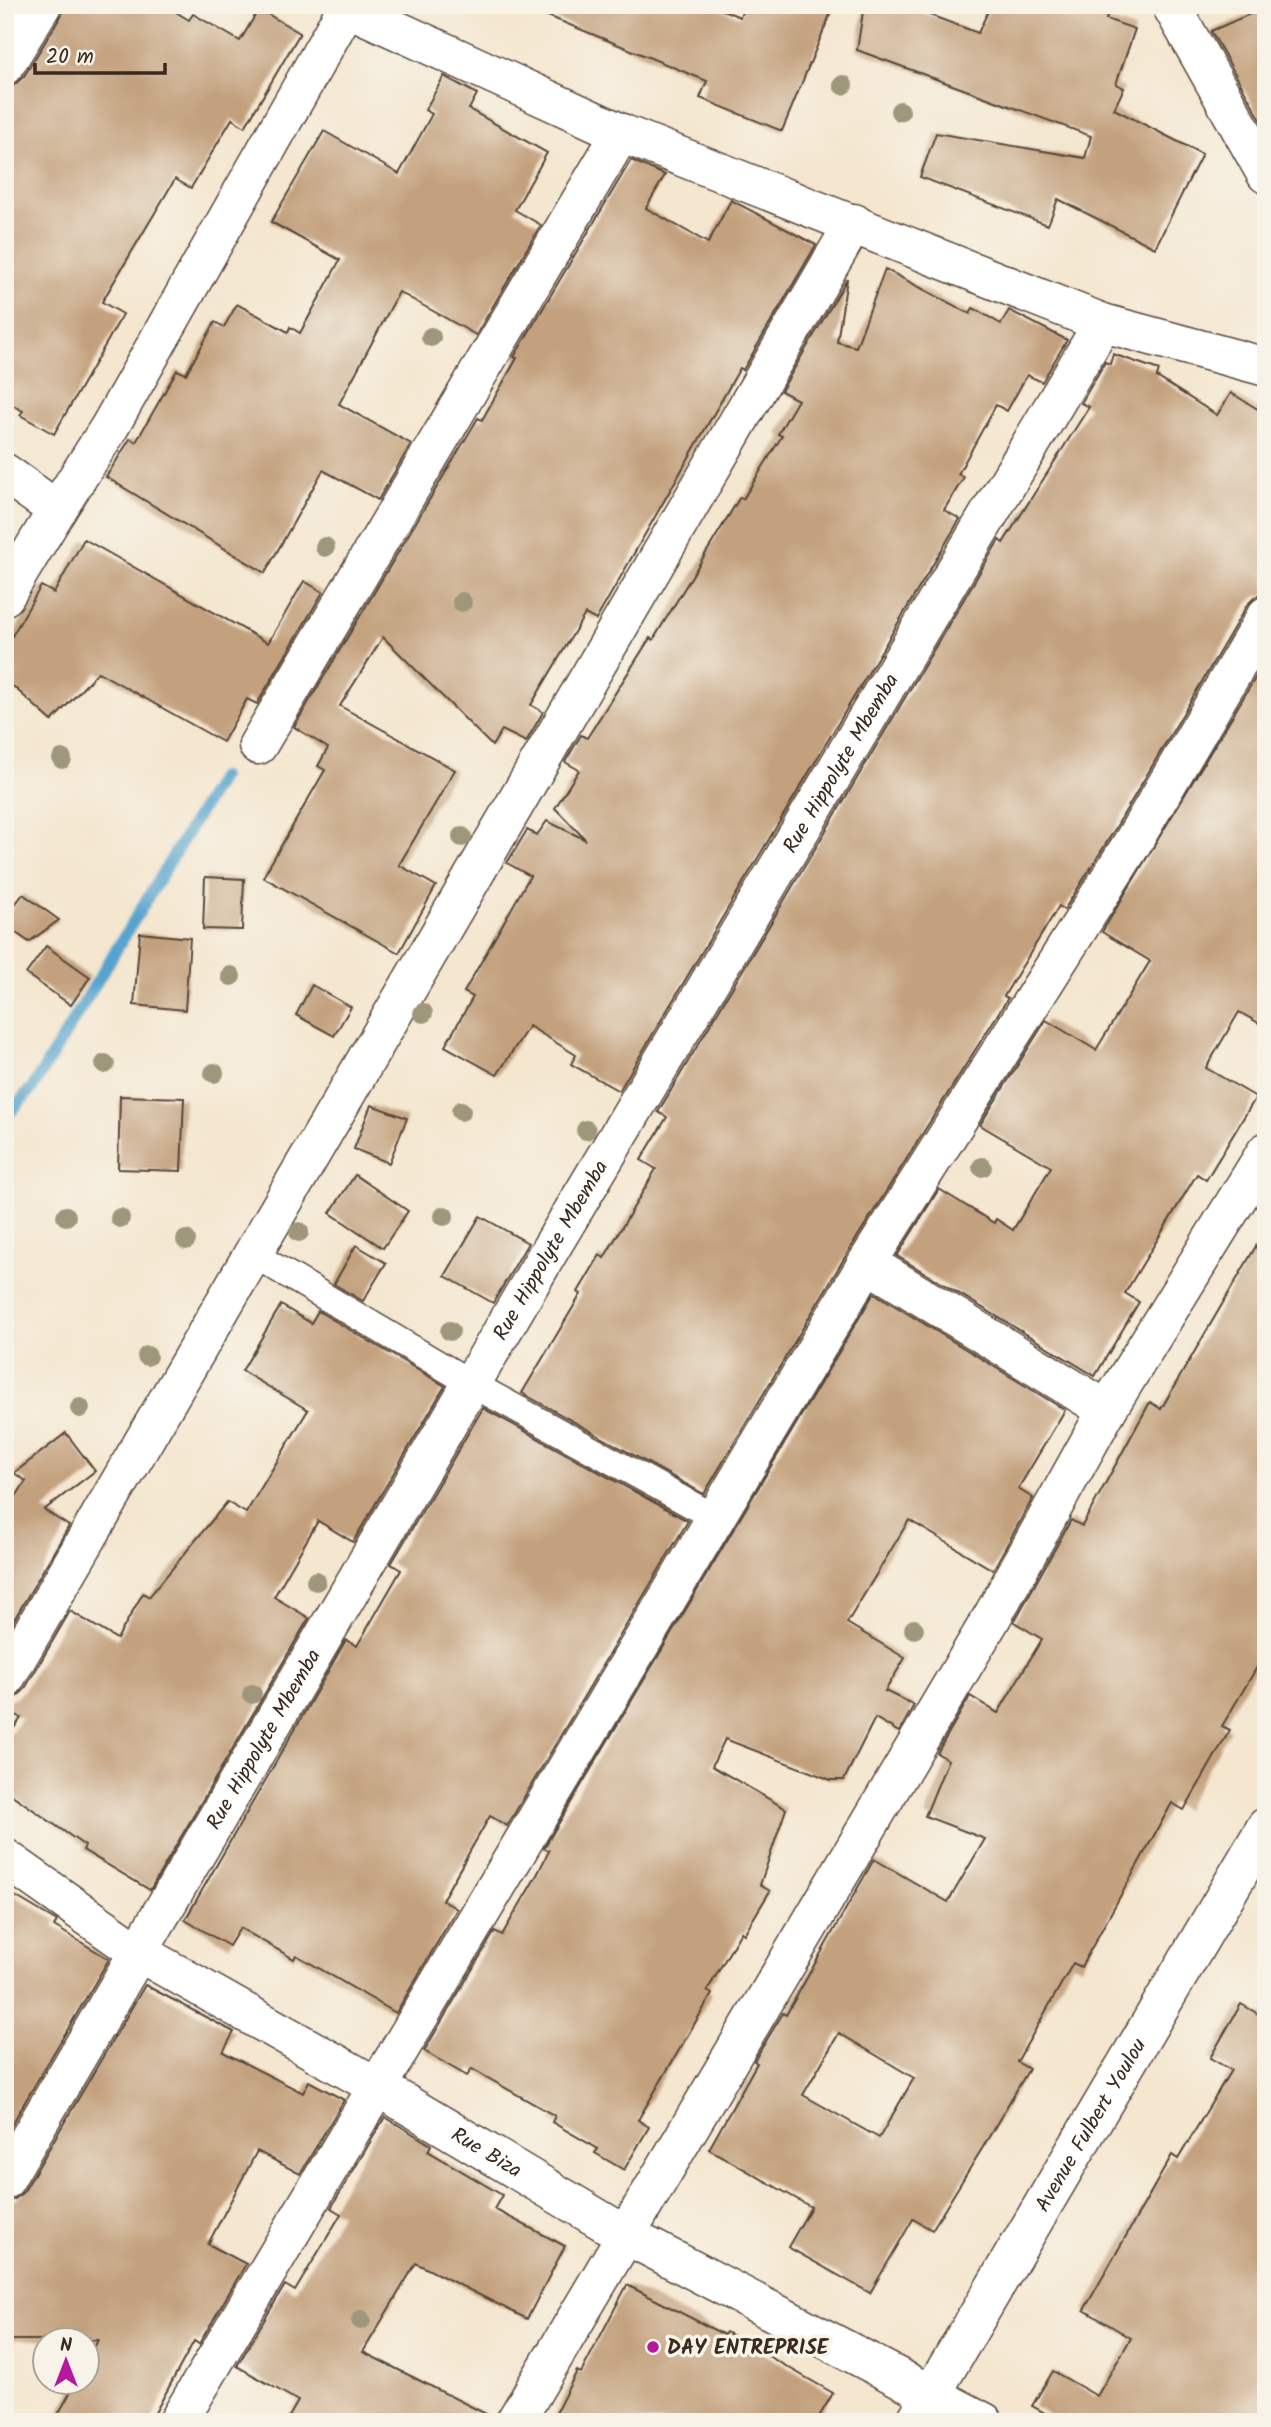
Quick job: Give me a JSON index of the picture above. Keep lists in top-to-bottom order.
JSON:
{
  "streets": {
    "street": ["Rue Hippolyte Mbemba", "Avenue Fulbert Youlou", "Rue Biza"]
  },
  "crossings": [
    ["Rue Hippolyte Mbemba", "Rue Biza"],
    ["Avenue Fulbert Youlou", "Rue Biza"]
  ],
  "places": ["DAY ENTREPRISE"],
  "scale_bar": "20 m",
  "north": "top"
}
